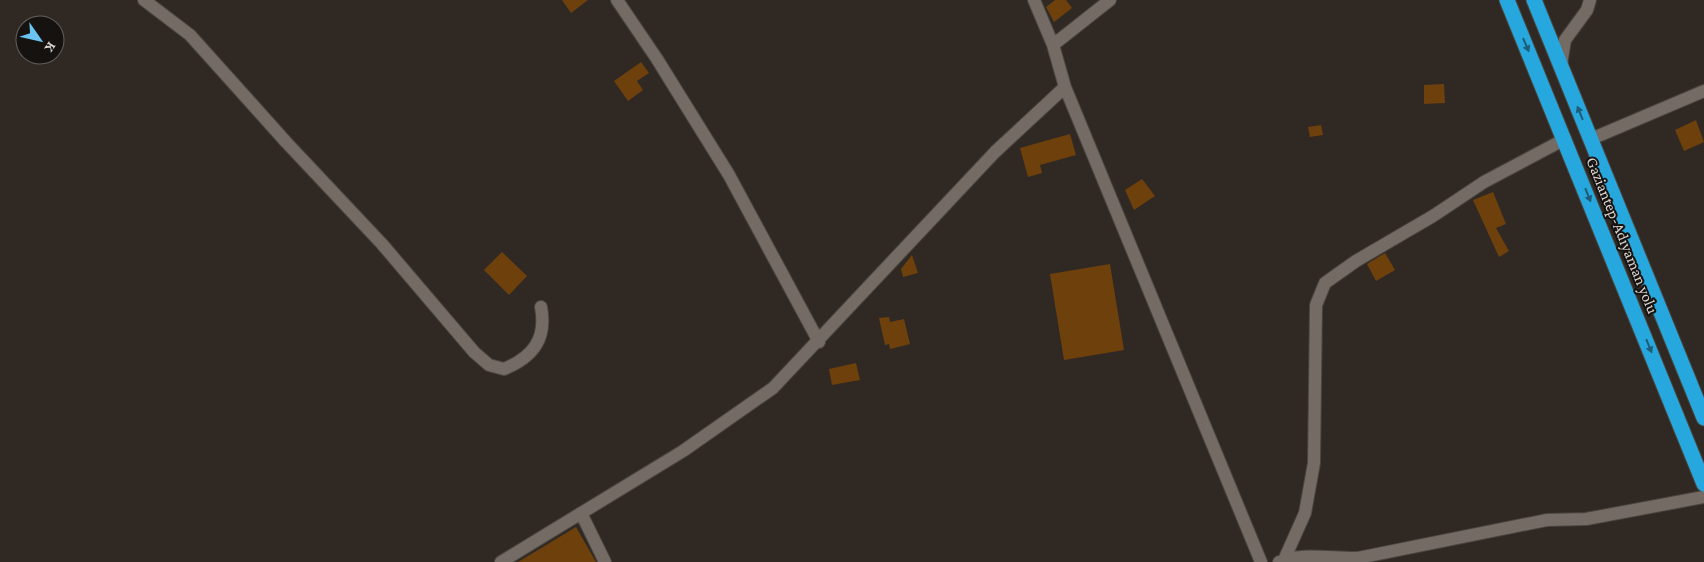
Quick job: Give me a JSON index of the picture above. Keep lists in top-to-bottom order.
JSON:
{
  "streets": {
    "highway": ["Gaziantep-Adıyaman yolu"]
  },
  "north": "bottom right"
}
